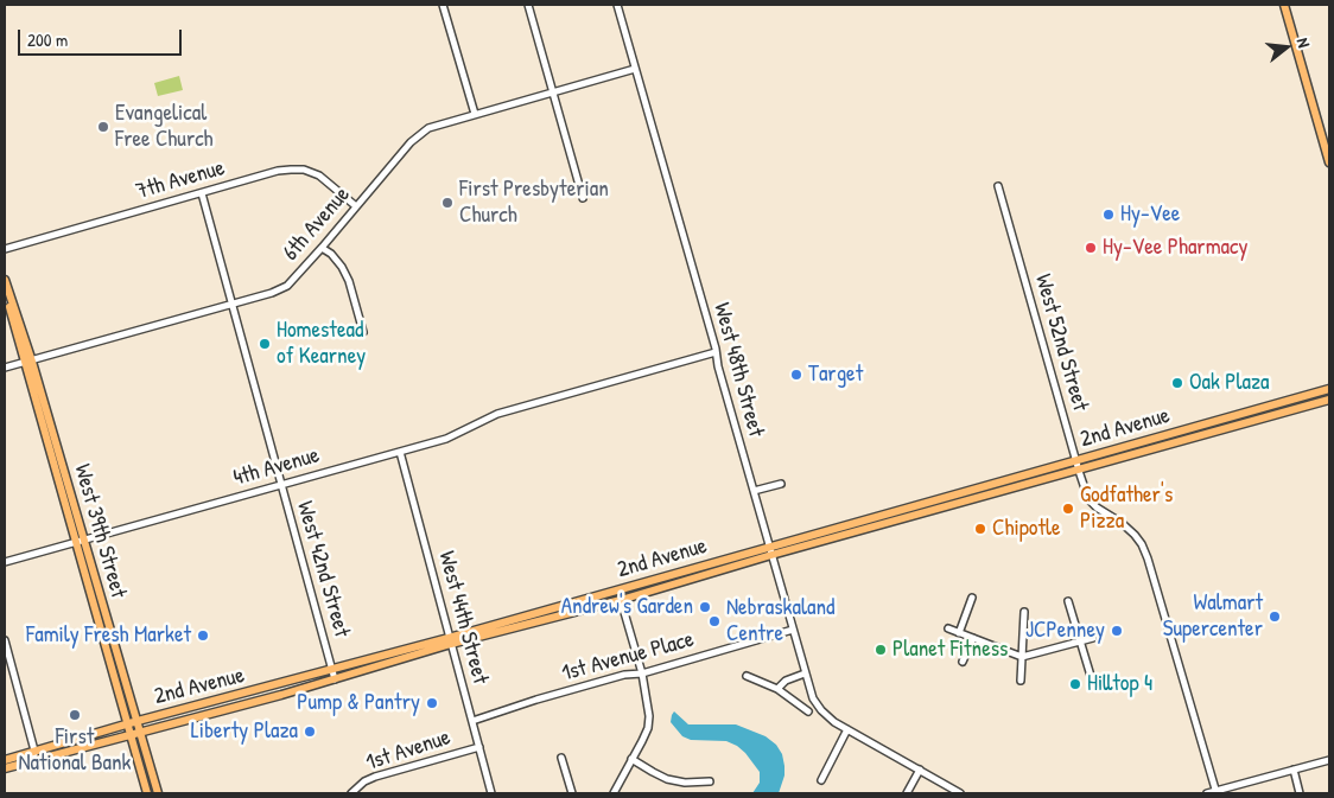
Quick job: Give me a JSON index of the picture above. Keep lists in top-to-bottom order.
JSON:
{
  "streets": {
    "main road": ["2nd Avenue", "West 39th Street"],
    "street": [
      "7th Avenue",
      "6th Avenue",
      "West 52nd Street",
      "West 48th Street",
      "4th Avenue",
      "West 42nd Street",
      "West 44th Street",
      "1st Avenue Place",
      "1st Avenue"
    ]
  },
  "crossings": [
    ["7th Avenue", "6th Avenue"],
    ["7th Avenue", "West 42nd Street"],
    ["6th Avenue", "West 48th Street"],
    ["6th Avenue", "West 39th Street"],
    ["6th Avenue", "West 42nd Street"],
    ["West 52nd Street", "2nd Avenue"],
    ["West 48th Street", "2nd Avenue"],
    ["West 48th Street", "4th Avenue"],
    ["West 48th Street", "1st Avenue Place"],
    ["2nd Avenue", "West 39th Street"],
    ["2nd Avenue", "West 42nd Street"],
    ["2nd Avenue", "West 44th Street"],
    ["4th Avenue", "West 39th Street"],
    ["4th Avenue", "West 42nd Street"],
    ["4th Avenue", "West 44th Street"],
    ["West 44th Street", "1st Avenue Place"],
    ["West 44th Street", "1st Avenue"]
  ],
  "places": [
    "Evangelical Free Church",
    "First Presbyterian Church",
    "Hy-Vee",
    "Hy-Vee Pharmacy",
    "Homestead of Kearney",
    "Target",
    "Oak Plaza",
    "Godfather's Pizza",
    "Chipotle",
    "Andrew's Garden",
    "Walmart Supercenter",
    "Nebraskaland Centre",
    "JCPenney",
    "Family Fresh Market",
    "Planet Fitness",
    "Hilltop 4",
    "Pump & Pantry",
    "First National Bank",
    "Liberty Plaza"
  ],
  "scale_bar": "200 m",
  "north": "right"
}
